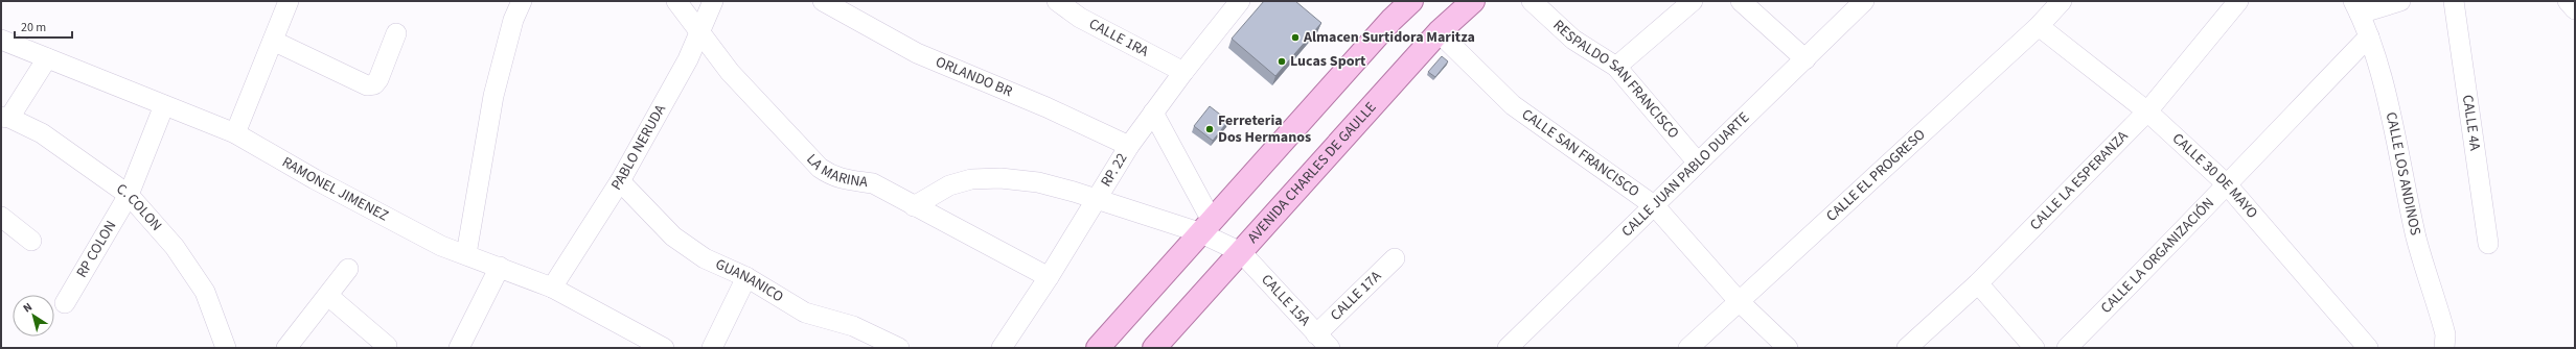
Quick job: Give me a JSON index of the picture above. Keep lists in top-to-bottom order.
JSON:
{
  "streets": {
    "main road": ["AVENIDA CHARLES DE GAULLE"],
    "street": [
      "CALLE 1RA",
      "ORLANDO BR",
      "RESPALDO SAN FRANCISCO",
      "CALLE 4A",
      "PABLO NERUDA",
      "CALLE SAN FRANCISCO",
      "LA MARINA",
      "RP. 22",
      "CALLE LOS ANDINOS",
      "CALLE JUAN PABLO DUARTE",
      "CALLE EL PROGRESO",
      "CALLE 30 DE MAYO",
      "CALLE LA ESPERANZA",
      "RAMONEL JIMENEZ",
      "C. COLON",
      "RP COLON",
      "CALLE LA ORGANIZACIÓN",
      "GUANANICO",
      "CALLE 17A",
      "CALLE 15A"
    ]
  },
  "crossings": [
    ["CALLE 1RA", "RP. 22"],
    ["ORLANDO BR", "RP. 22"],
    ["RESPALDO SAN FRANCISCO", "CALLE JUAN PABLO DUARTE"],
    ["PABLO NERUDA", "LA MARINA"],
    ["PABLO NERUDA", "RAMONEL JIMENEZ"],
    ["PABLO NERUDA", "GUANANICO"],
    ["CALLE SAN FRANCISCO", "AVENIDA CHARLES DE GAULLE"],
    ["CALLE SAN FRANCISCO", "CALLE JUAN PABLO DUARTE"],
    ["CALLE SAN FRANCISCO", "CALLE EL PROGRESO"],
    ["LA MARINA", "RP. 22"],
    ["AVENIDA CHARLES DE GAULLE", "CALLE 15A"],
    ["CALLE LOS ANDINOS", "CALLE LA ORGANIZACIÓN"],
    ["CALLE EL PROGRESO", "CALLE 30 DE MAYO"],
    ["CALLE 30 DE MAYO", "CALLE LA ESPERANZA"],
    ["CALLE 30 DE MAYO", "CALLE LA ORGANIZACIÓN"],
    ["RAMONEL JIMENEZ", "RP COLON"],
    ["C. COLON", "RP COLON"],
    ["CALLE 17A", "CALLE 15A"]
  ],
  "places": ["Almacen Surtidora Maritza", "Lucas Sport", "Ferreteria Dos Hermanos"],
  "scale_bar": "20 m",
  "north": "top left"
}
